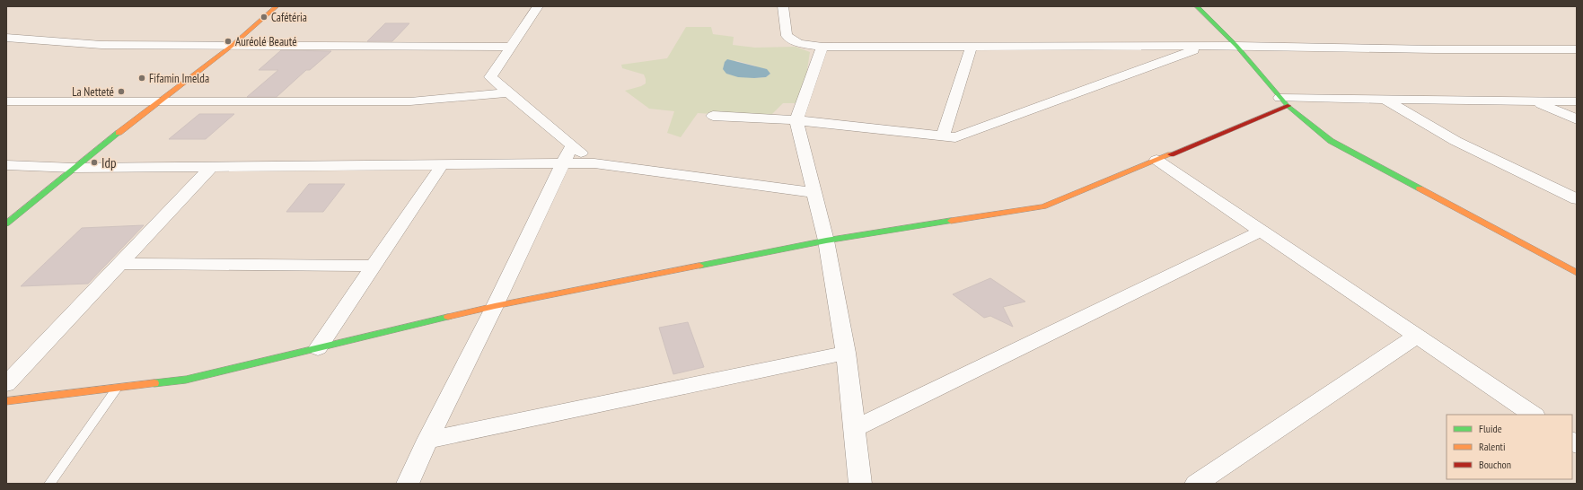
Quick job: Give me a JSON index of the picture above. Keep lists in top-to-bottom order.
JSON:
{
  "places": [
    "Cafétéria",
    "Auréolé Beauté",
    "Fifamin Imelda",
    "La Netteté",
    "Idp"
  ],
  "legend": ["Fluide", "Ralenti", "Bouchon"]
}
